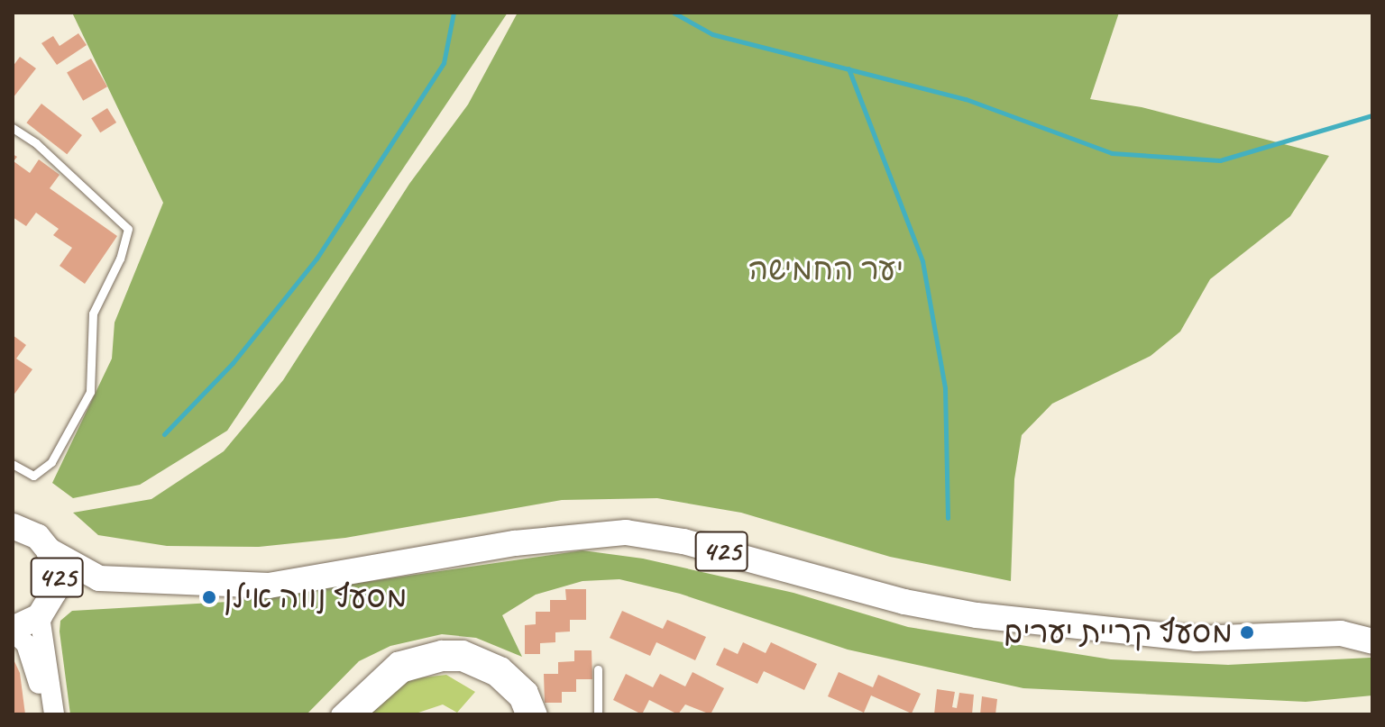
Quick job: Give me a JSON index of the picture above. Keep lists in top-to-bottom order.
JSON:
{
  "streets": {
    "main road": ["425"]
  },
  "parks": ["יער החמישה"],
  "places": ["מסעף נווה אילן", "מסעף קריית יערים"]
}
